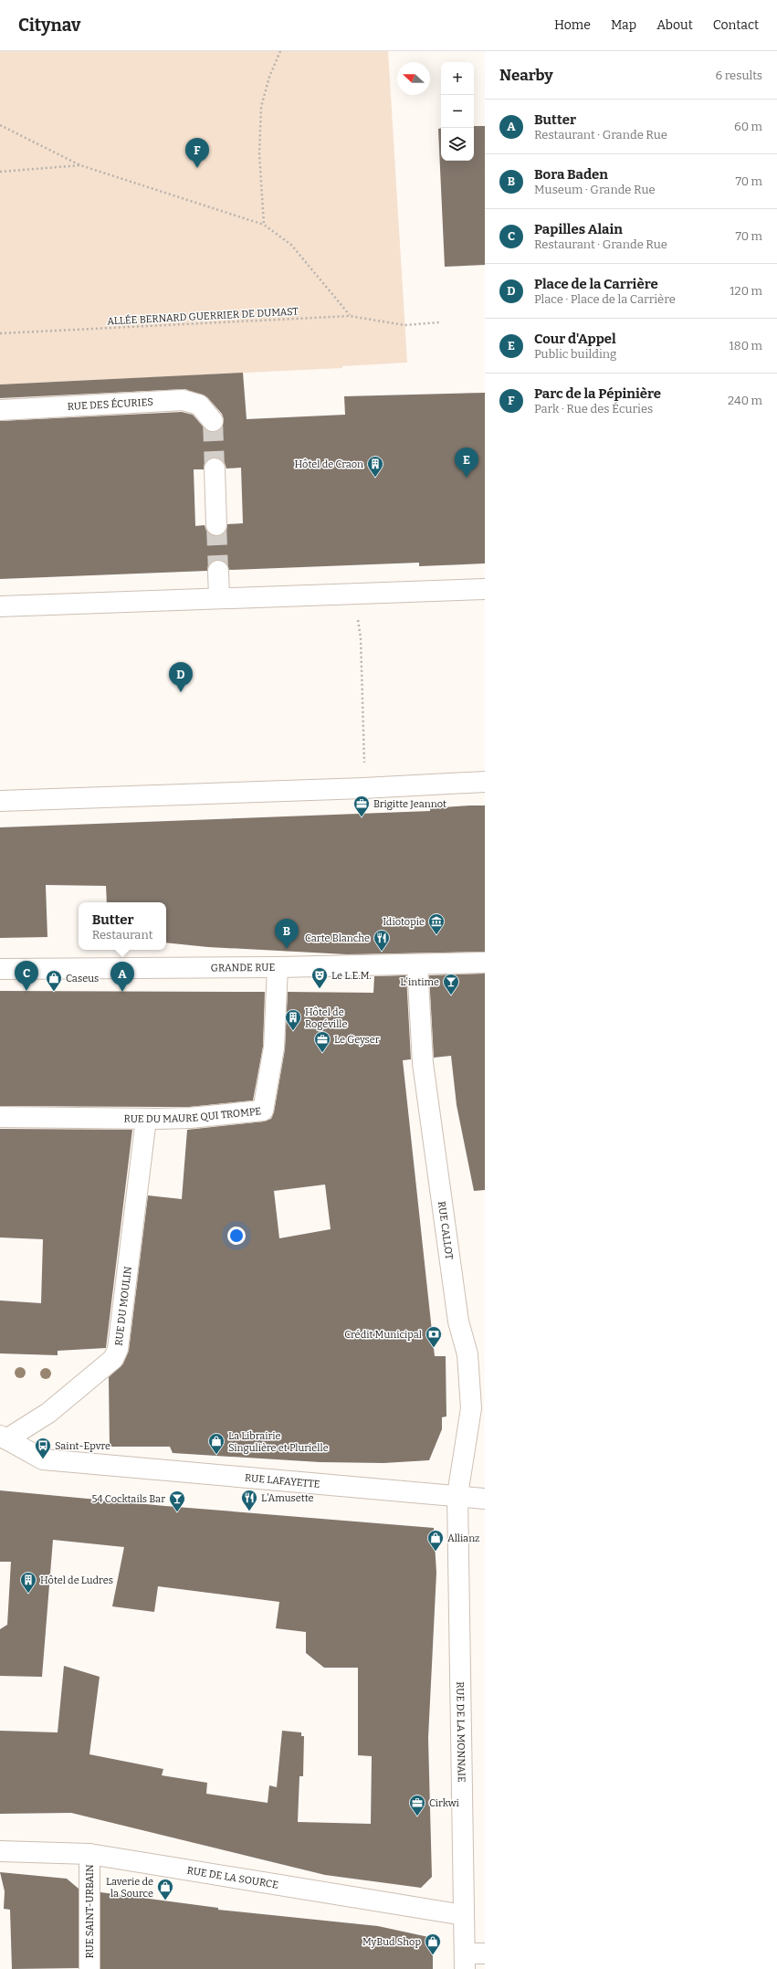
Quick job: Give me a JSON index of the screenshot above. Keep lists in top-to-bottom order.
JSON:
{
  "streets": {
    "street": [
      "RUE DES ÉCURIES",
      "GRANDE RUE",
      "RUE DU MAURE QUI TROMPE",
      "RUE CALLOT",
      "RUE DU MOULIN",
      "RUE LAFAYETTE",
      "RUE DE LA MONNAIE",
      "RUE DE LA SOURCE",
      "RUE SAINT-URBAIN"
    ],
    "path": ["ALLÉE BERNARD GUERRIER DE DUMAST"]
  },
  "crossings": [
    ["GRANDE RUE", "RUE DU MAURE QUI TROMPE"],
    ["GRANDE RUE", "RUE CALLOT"],
    ["RUE DU MAURE QUI TROMPE", "RUE DU MOULIN"],
    ["RUE CALLOT", "RUE LAFAYETTE"],
    ["RUE CALLOT", "RUE DE LA MONNAIE"],
    ["RUE DU MOULIN", "RUE LAFAYETTE"],
    ["RUE LAFAYETTE", "RUE DE LA MONNAIE"],
    ["RUE DE LA MONNAIE", "RUE DE LA SOURCE"],
    ["RUE DE LA SOURCE", "RUE SAINT-URBAIN"]
  ],
  "places": {
    "building": ["Hôtel de Craon", "Hôtel de Rogéville", "Hôtel de Ludres"],
    "office": ["Brigitte Jeannot", "Le Geyser", "Cirkwi"],
    "museum": ["Idiotopie"],
    "restaurant": ["Carte Blanche", "L'Amusette"],
    "theatre": ["Le L.E.M."],
    "shop": [
      "Caseus",
      "La Librairie Singulière et Plurielle",
      "Allianz",
      "Laverie de la Source",
      "MyBud Shop"
    ],
    "bar": ["L'intime", "54 Cocktails Bar"],
    "bank": ["Crédit Municipal"],
    "bus stop": ["Saint-Epvre"]
  },
  "north": "left",
  "page": {
    "header": "Citynav",
    "nav": [
      "Home",
      "Map",
      "About",
      "Contact"
    ],
    "heading": ["Nearby", "6 results"],
    "map_buttons": ["+", "−"],
    "list": [
      {
        "mark": "A",
        "name": "Butter",
        "note": "Restaurant · Grande Rue",
        "value": "60 m"
      },
      {
        "mark": "B",
        "name": "Bora Baden",
        "note": "Museum · Grande Rue",
        "value": "70 m"
      },
      {
        "mark": "C",
        "name": "Papilles Alain",
        "note": "Restaurant · Grande Rue",
        "value": "70 m"
      },
      {
        "mark": "D",
        "name": "Place de la Carrière",
        "note": "Place · Place de la Carrière",
        "value": "120 m"
      },
      {
        "mark": "E",
        "name": "Cour d'Appel",
        "note": "Public building",
        "value": "180 m"
      },
      {
        "mark": "F",
        "name": "Parc de la Pépinière",
        "note": "Park · Rue des Écuries",
        "value": "240 m"
      }
    ],
    "pins": [
      "F",
      "E",
      "D",
      "B",
      "C",
      "A"
    ],
    "popup": ["Butter", "Restaurant"]
  }
}
